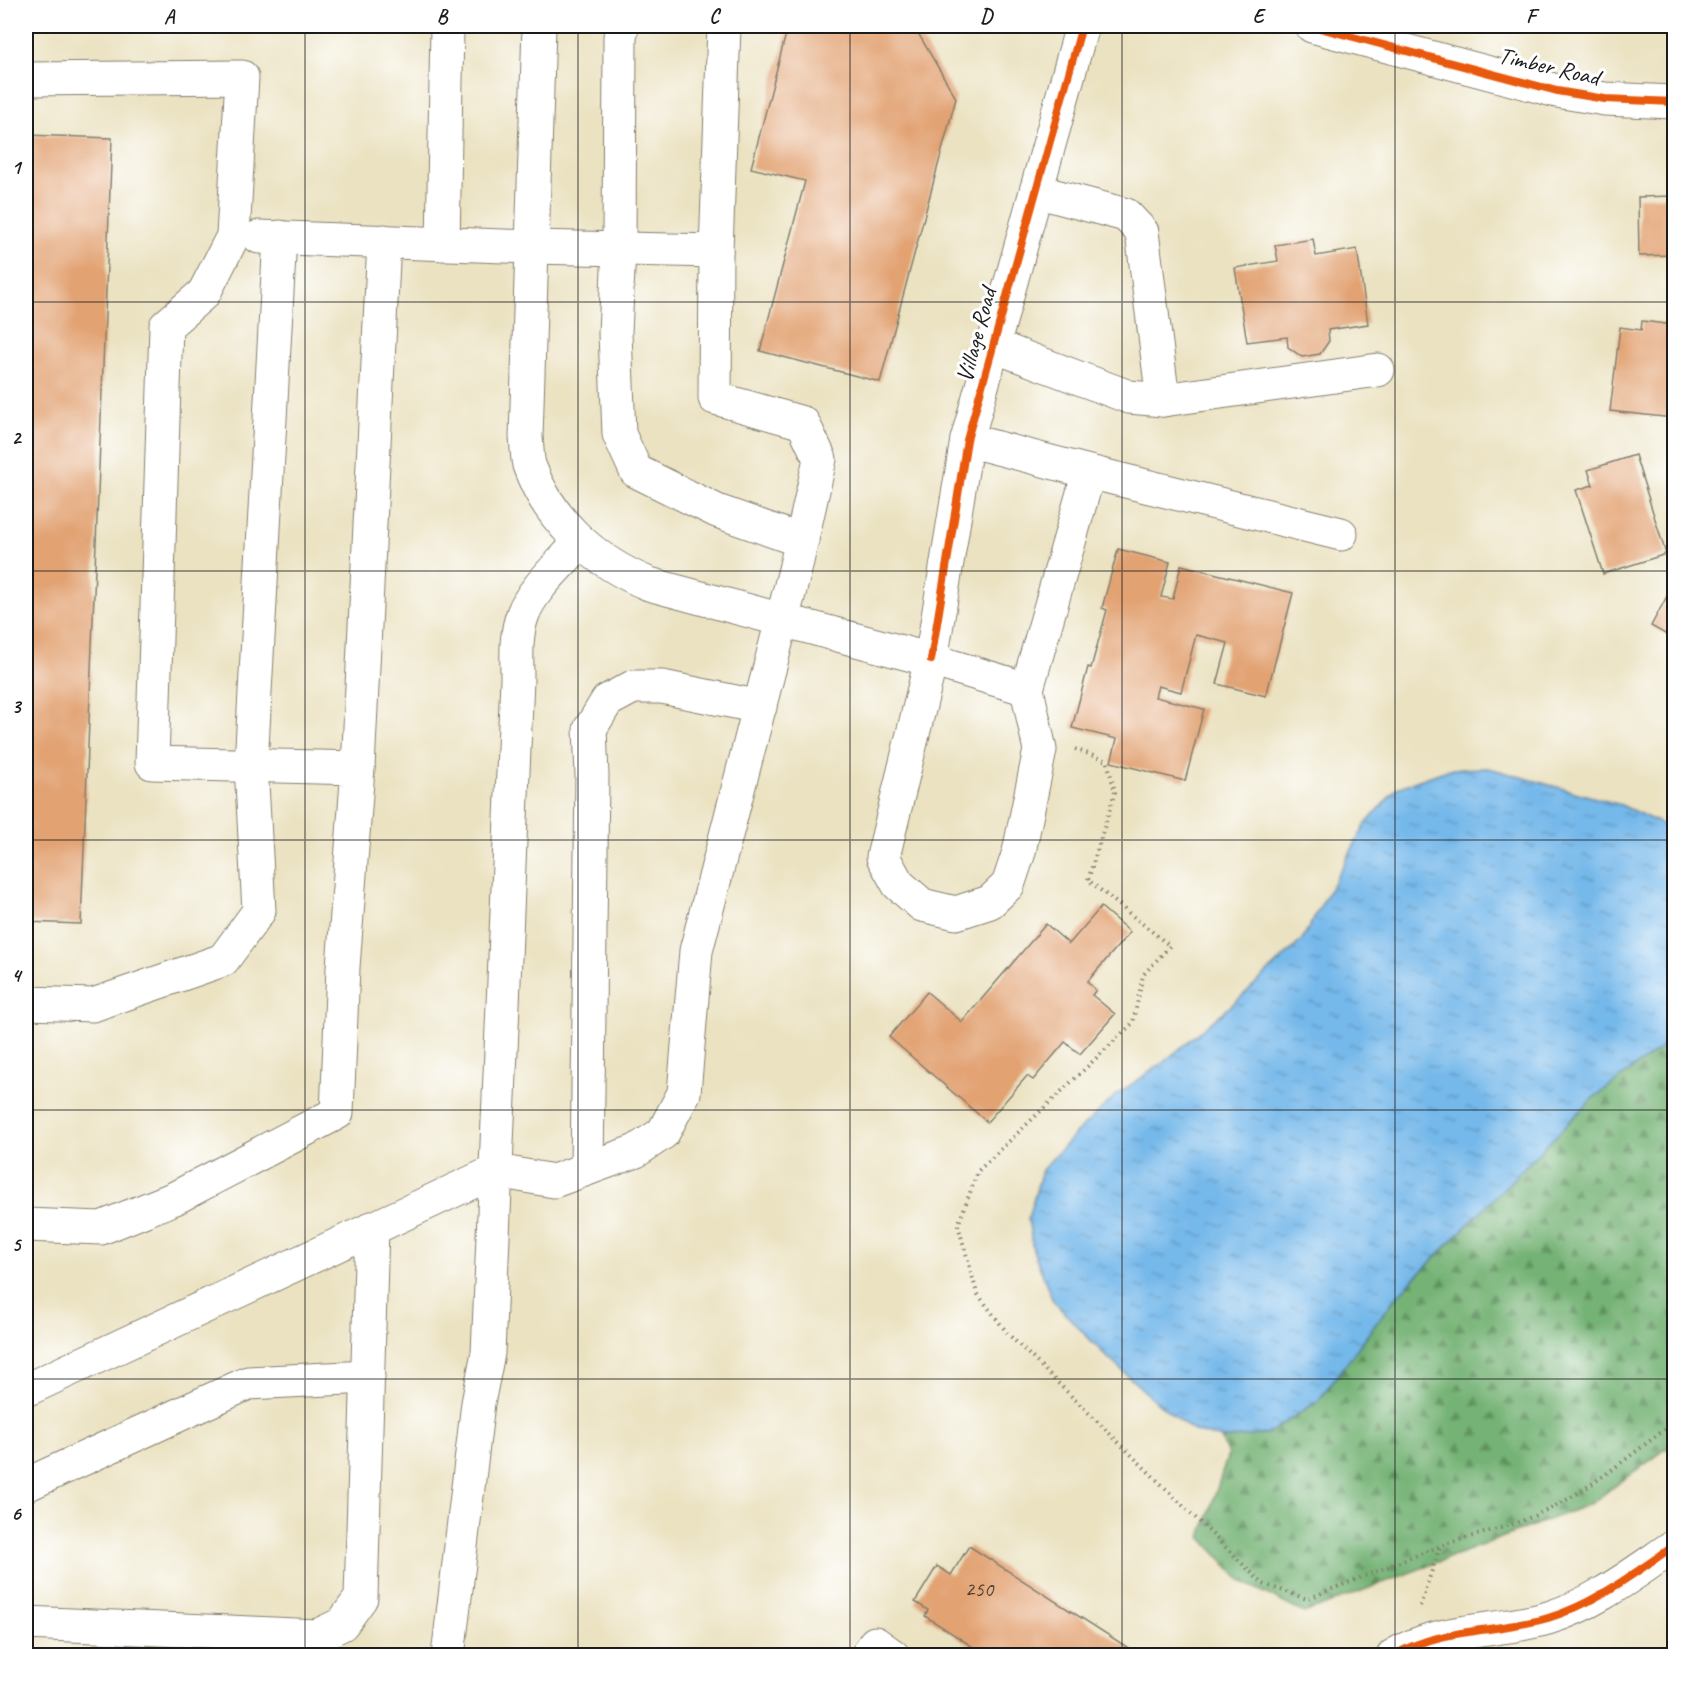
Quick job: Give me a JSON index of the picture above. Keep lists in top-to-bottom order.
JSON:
{
  "streets": {
    "street": ["Timber Road", "Village Road"]
  },
  "house_numbers": ["250"],
  "grid": {
    "columns": [
      "A",
      "B",
      "C",
      "D",
      "E",
      "F"
    ],
    "rows": [
      "1",
      "2",
      "3",
      "4",
      "5",
      "6"
    ]
  }
}
